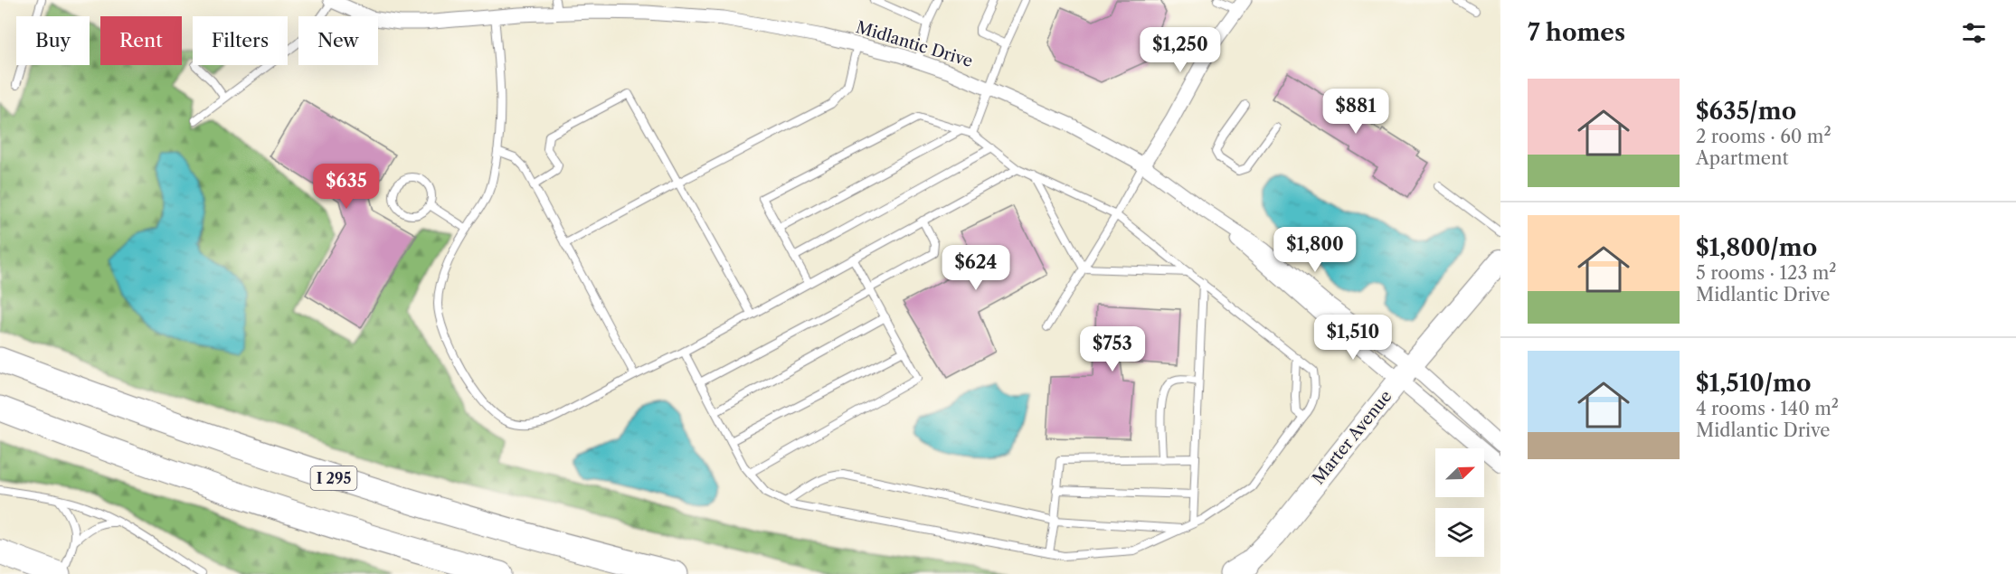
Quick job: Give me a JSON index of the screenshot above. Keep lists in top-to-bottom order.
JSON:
{
  "streets": {
    "highway": ["I 295"],
    "main road": ["Marter Avenue"],
    "street": ["Midlantic Drive"]
  },
  "crossings": [
    ["Midlantic Drive", "Marter Avenue"]
  ],
  "north": "top right",
  "page": {
    "heading": "7 homes",
    "chip": [
      "Buy",
      "Rent",
      "Filters",
      "New"
    ],
    "price": [
      "$1,250",
      "$881",
      "$635",
      "$1,800",
      "$624",
      "$1,510",
      "$753"
    ],
    "list": [
      {
        "name": "$635/mo",
        "note": "2 rooms · 60 m² · Apartment"
      },
      {
        "name": "$1,800/mo",
        "note": "5 rooms · 123 m² · Midlantic Drive"
      },
      {
        "name": "$1,510/mo",
        "note": "4 rooms · 140 m² · Midlantic Drive"
      }
    ]
  }
}
